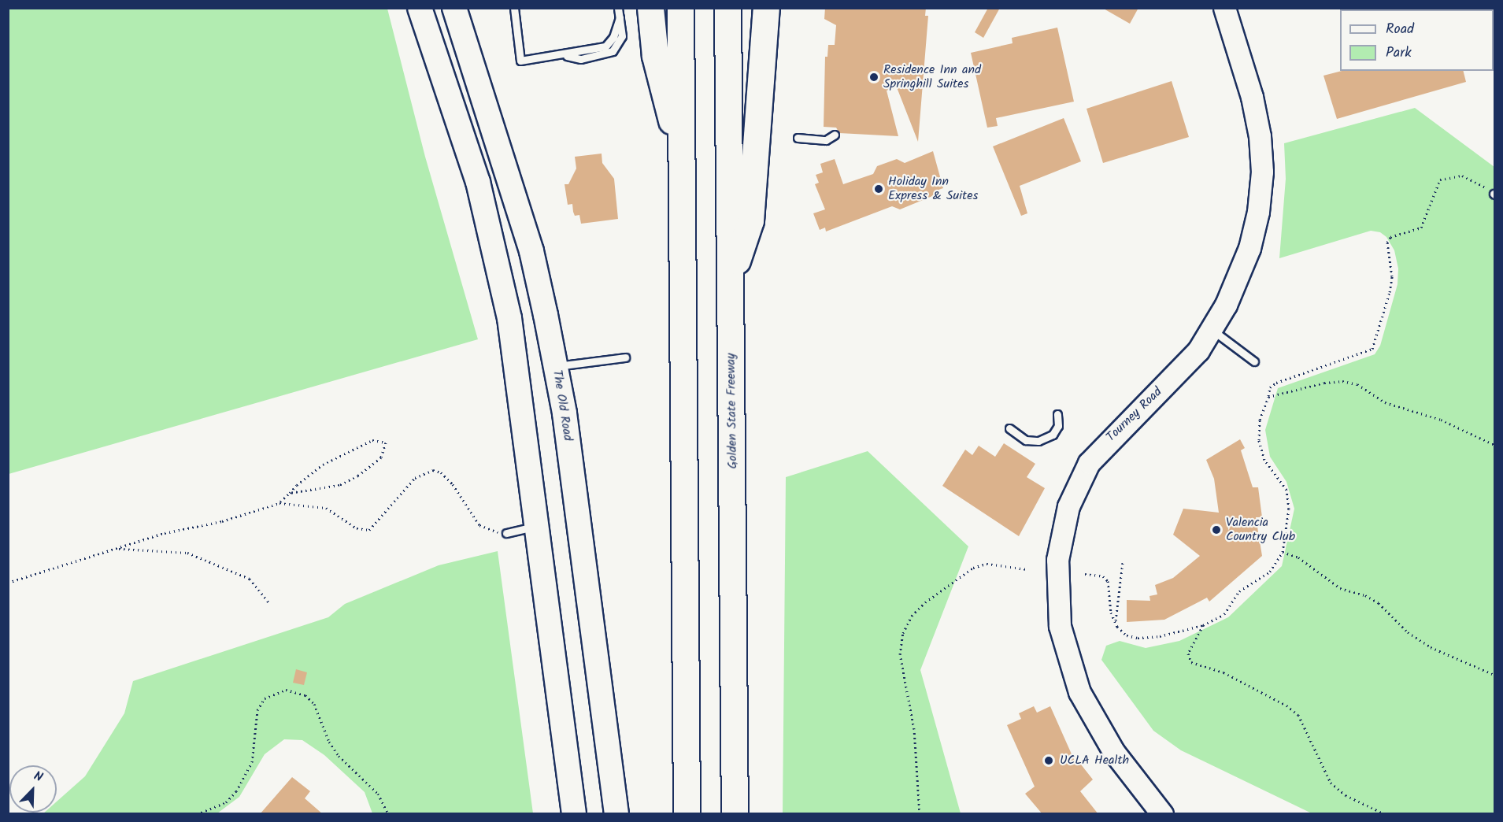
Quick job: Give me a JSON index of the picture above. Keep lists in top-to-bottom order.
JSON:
{
  "streets": {
    "highway": ["Golden State Freeway"],
    "main road": ["The Old Road"],
    "street": ["Tourney Road"]
  },
  "places": [
    "Residence Inn and Springhill Suites",
    "Holiday Inn Express & Suites",
    "Valencia Country Club",
    "UCLA Health"
  ],
  "legend": ["Road", "Park"],
  "north": "top right"
}
